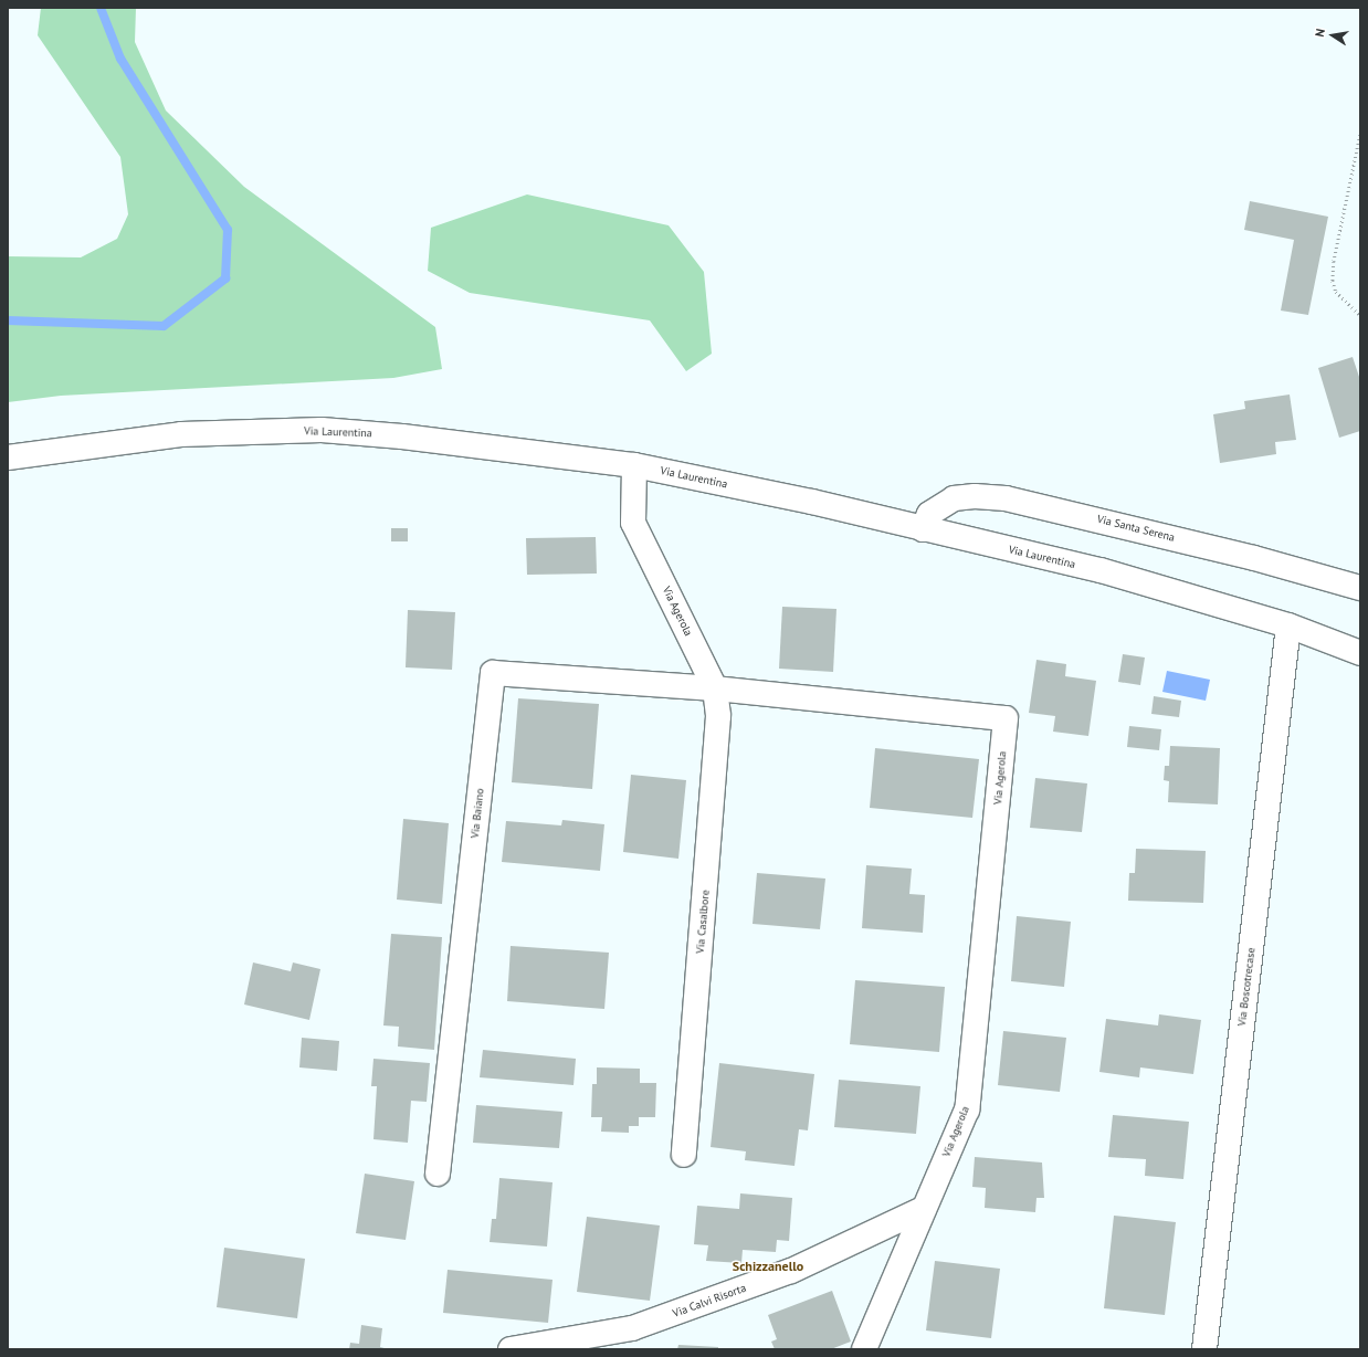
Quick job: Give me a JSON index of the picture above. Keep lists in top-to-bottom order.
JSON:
{
  "streets": {
    "street": [
      "Via Laurentina",
      "Via Santa Serena",
      "Via Agerola",
      "Via Baiano",
      "Via Casalbore",
      "Via Boscotrecase",
      "Via Calvi Risorta"
    ]
  },
  "crossings": [
    ["Via Laurentina", "Via Santa Serena"],
    ["Via Laurentina", "Via Agerola"],
    ["Via Laurentina", "Via Boscotrecase"],
    ["Via Agerola", "Via Baiano"],
    ["Via Agerola", "Via Casalbore"],
    ["Via Agerola", "Via Calvi Risorta"],
    ["Via Baiano", "Via Casalbore"]
  ],
  "districts": ["Schizzanello"],
  "north": "left"
}
